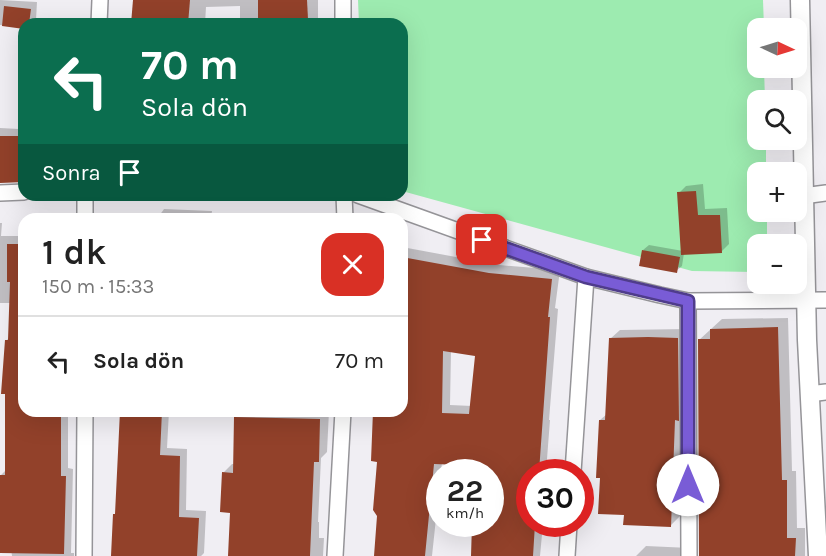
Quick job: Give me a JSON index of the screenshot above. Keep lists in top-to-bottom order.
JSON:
{
  "north": "right",
  "page": {
    "map_buttons": ["+", "−"],
    "turn": ["70 m", "Sola dön"],
    "then": "Sonra",
    "heading": ["1 dk", "150 m · 15:33"],
    "list": [
      {
        "name": "Sola dön",
        "value": "70 m"
      }
    ],
    "speed": "22 km/h",
    "limit": "30"
  }
}
